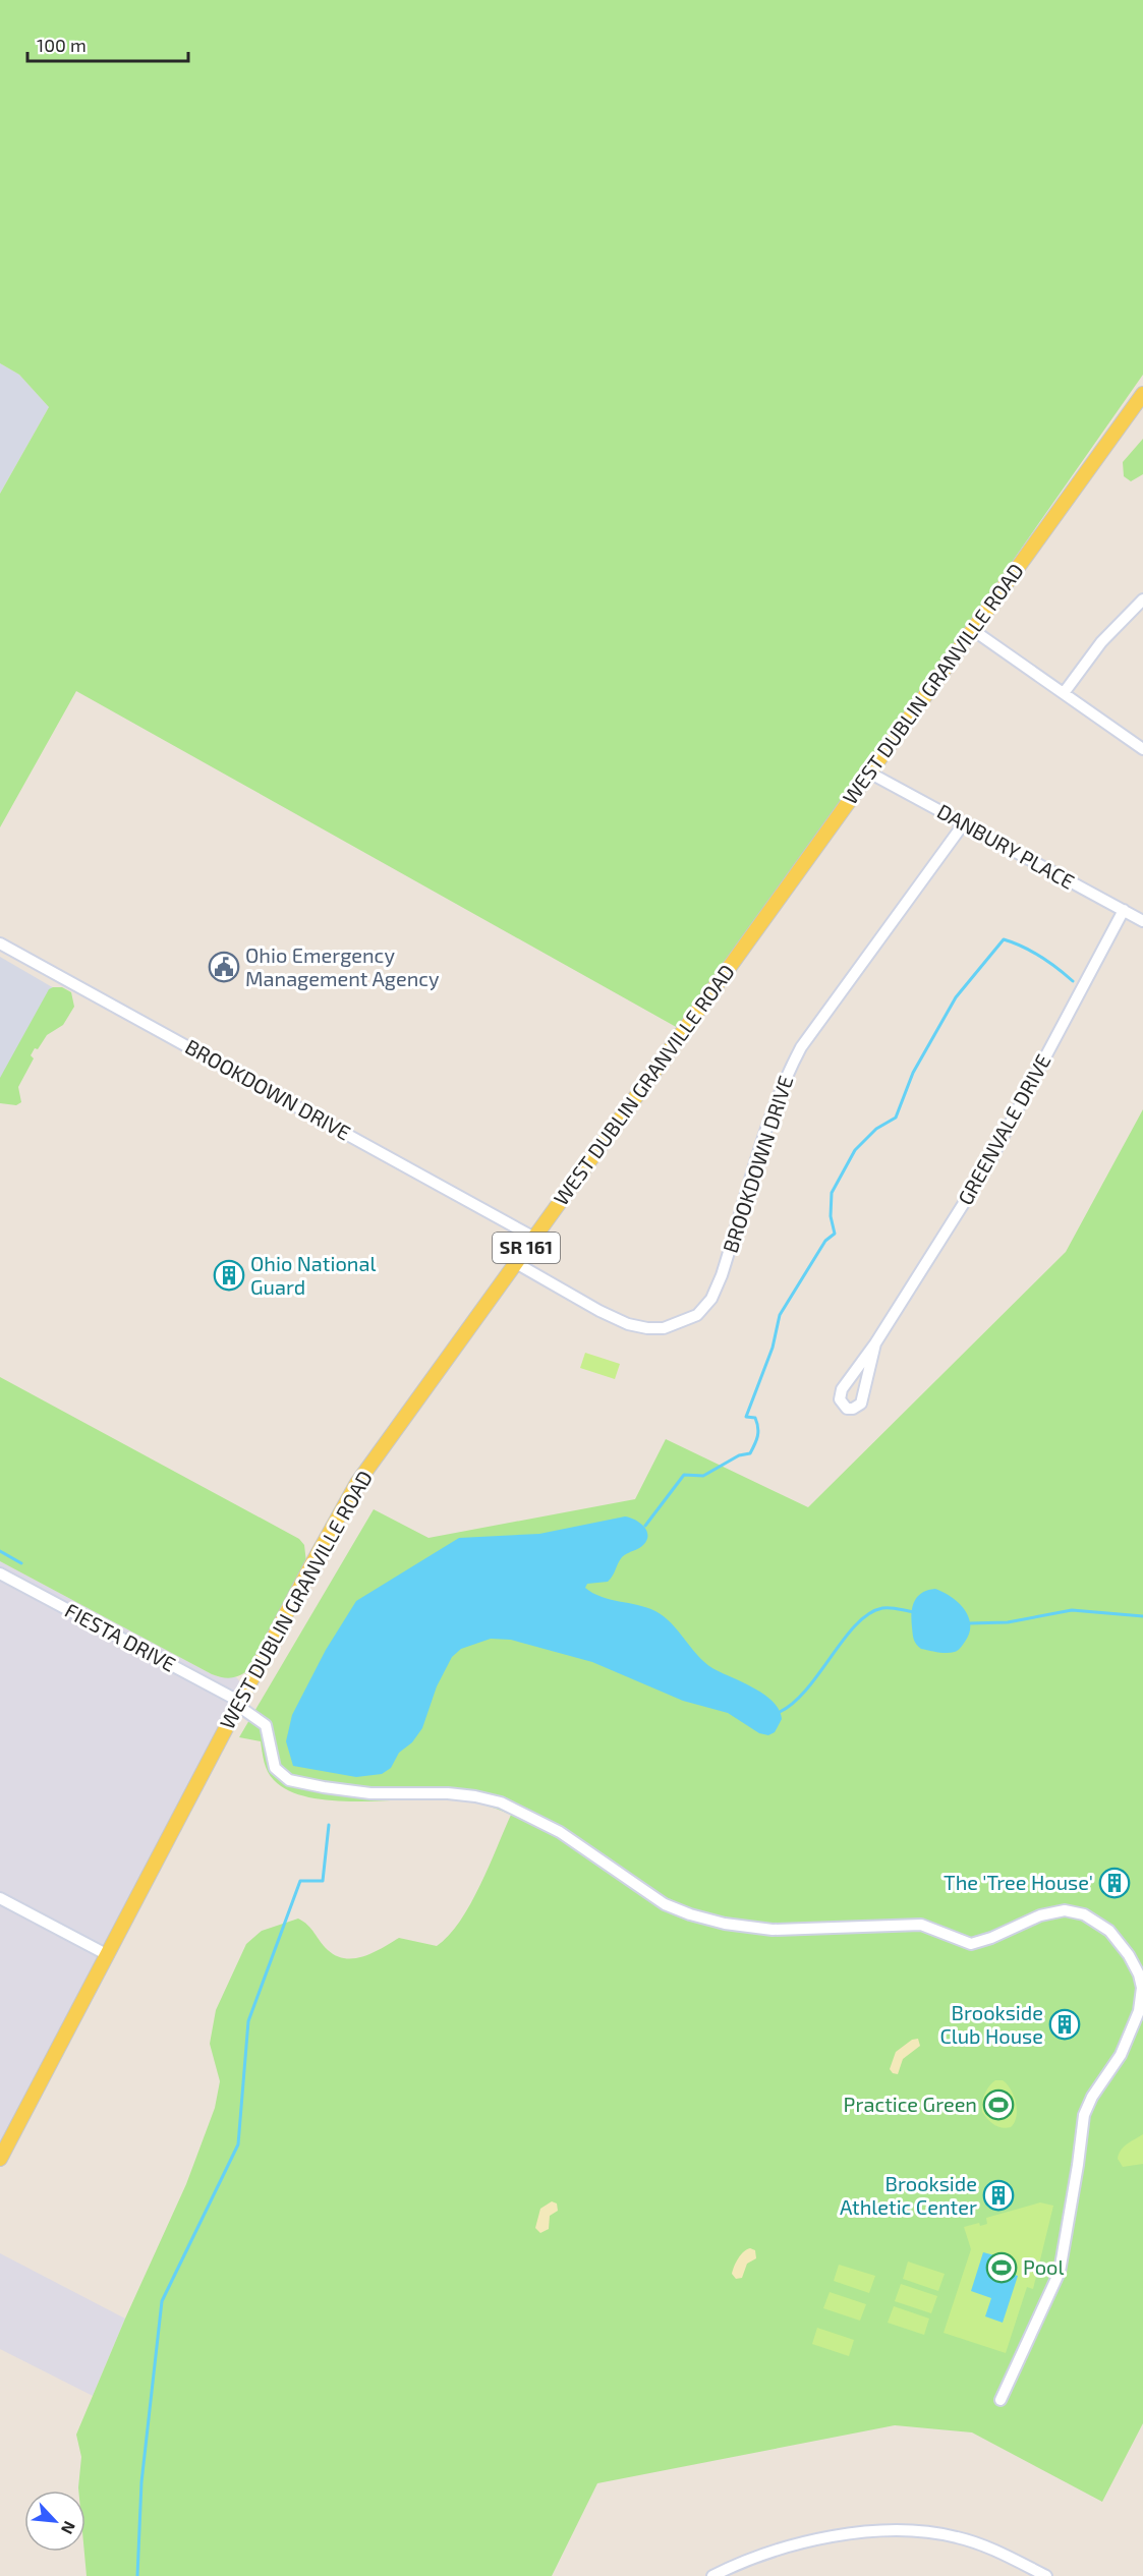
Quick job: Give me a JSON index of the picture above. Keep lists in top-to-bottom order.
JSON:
{
  "streets": {
    "main road": ["WEST DUBLIN GRANVILLE ROAD", "SR 161"],
    "street": [
      "DANBURY PLACE",
      "BROOKDOWN DRIVE",
      "GREENVALE DRIVE",
      "FIESTA DRIVE"
    ]
  },
  "crossings": [
    ["WEST DUBLIN GRANVILLE ROAD", "DANBURY PLACE"],
    ["WEST DUBLIN GRANVILLE ROAD", "BROOKDOWN DRIVE"],
    ["WEST DUBLIN GRANVILLE ROAD", "FIESTA DRIVE"],
    ["DANBURY PLACE", "BROOKDOWN DRIVE"],
    ["DANBURY PLACE", "GREENVALE DRIVE"]
  ],
  "places": {
    "public building": ["Ohio Emergency Management Agency"],
    "building": [
      "Ohio National Guard",
      "The 'Tree House'",
      "Brookside Club House",
      "Brookside Athletic Center"
    ],
    "sports": ["Practice Green", "Pool"]
  },
  "scale_bar": "100 m",
  "north": "bottom right"
}
